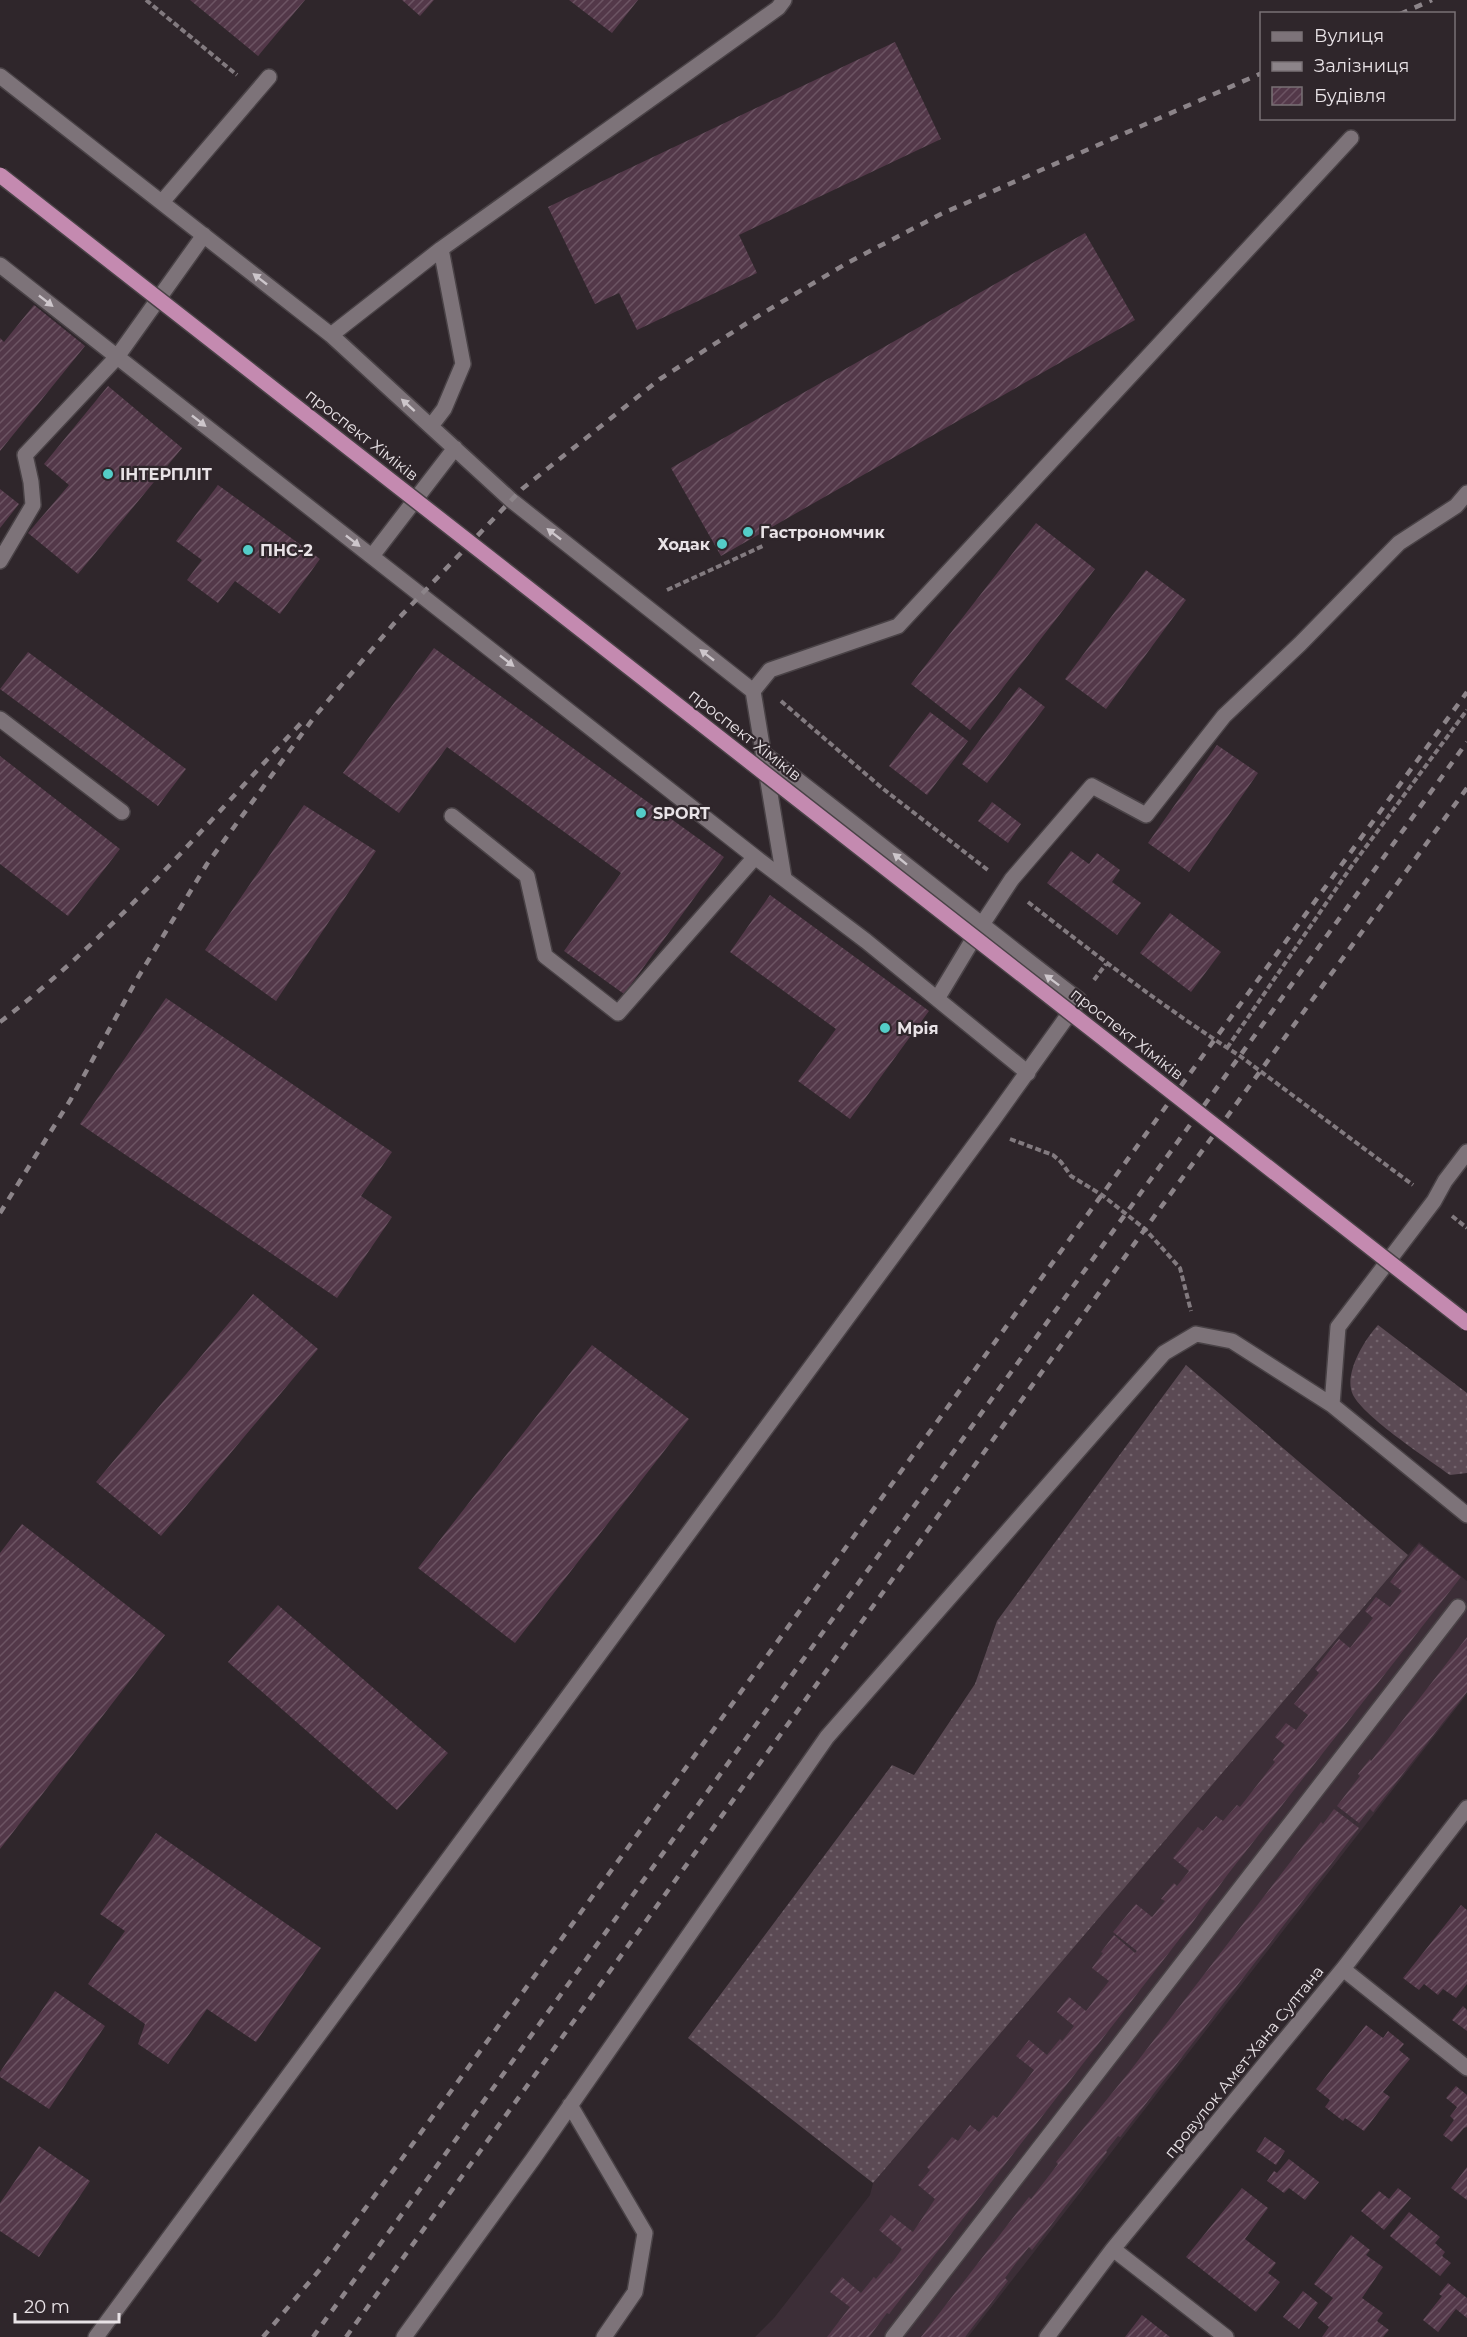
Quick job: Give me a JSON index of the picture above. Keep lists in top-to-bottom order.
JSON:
{
  "streets": {
    "main road": ["проспект Хіміків"],
    "street": ["провулок Амет-Хана Султана"]
  },
  "places": [
    "ІНТЕРПЛІТ",
    "Гастрономчик",
    "Ходак",
    "ПНС-2",
    "SPORT",
    "Мрія"
  ],
  "legend": ["Вулиця", "Залізниця", "Будівля"],
  "scale_bar": "20 m"
}
